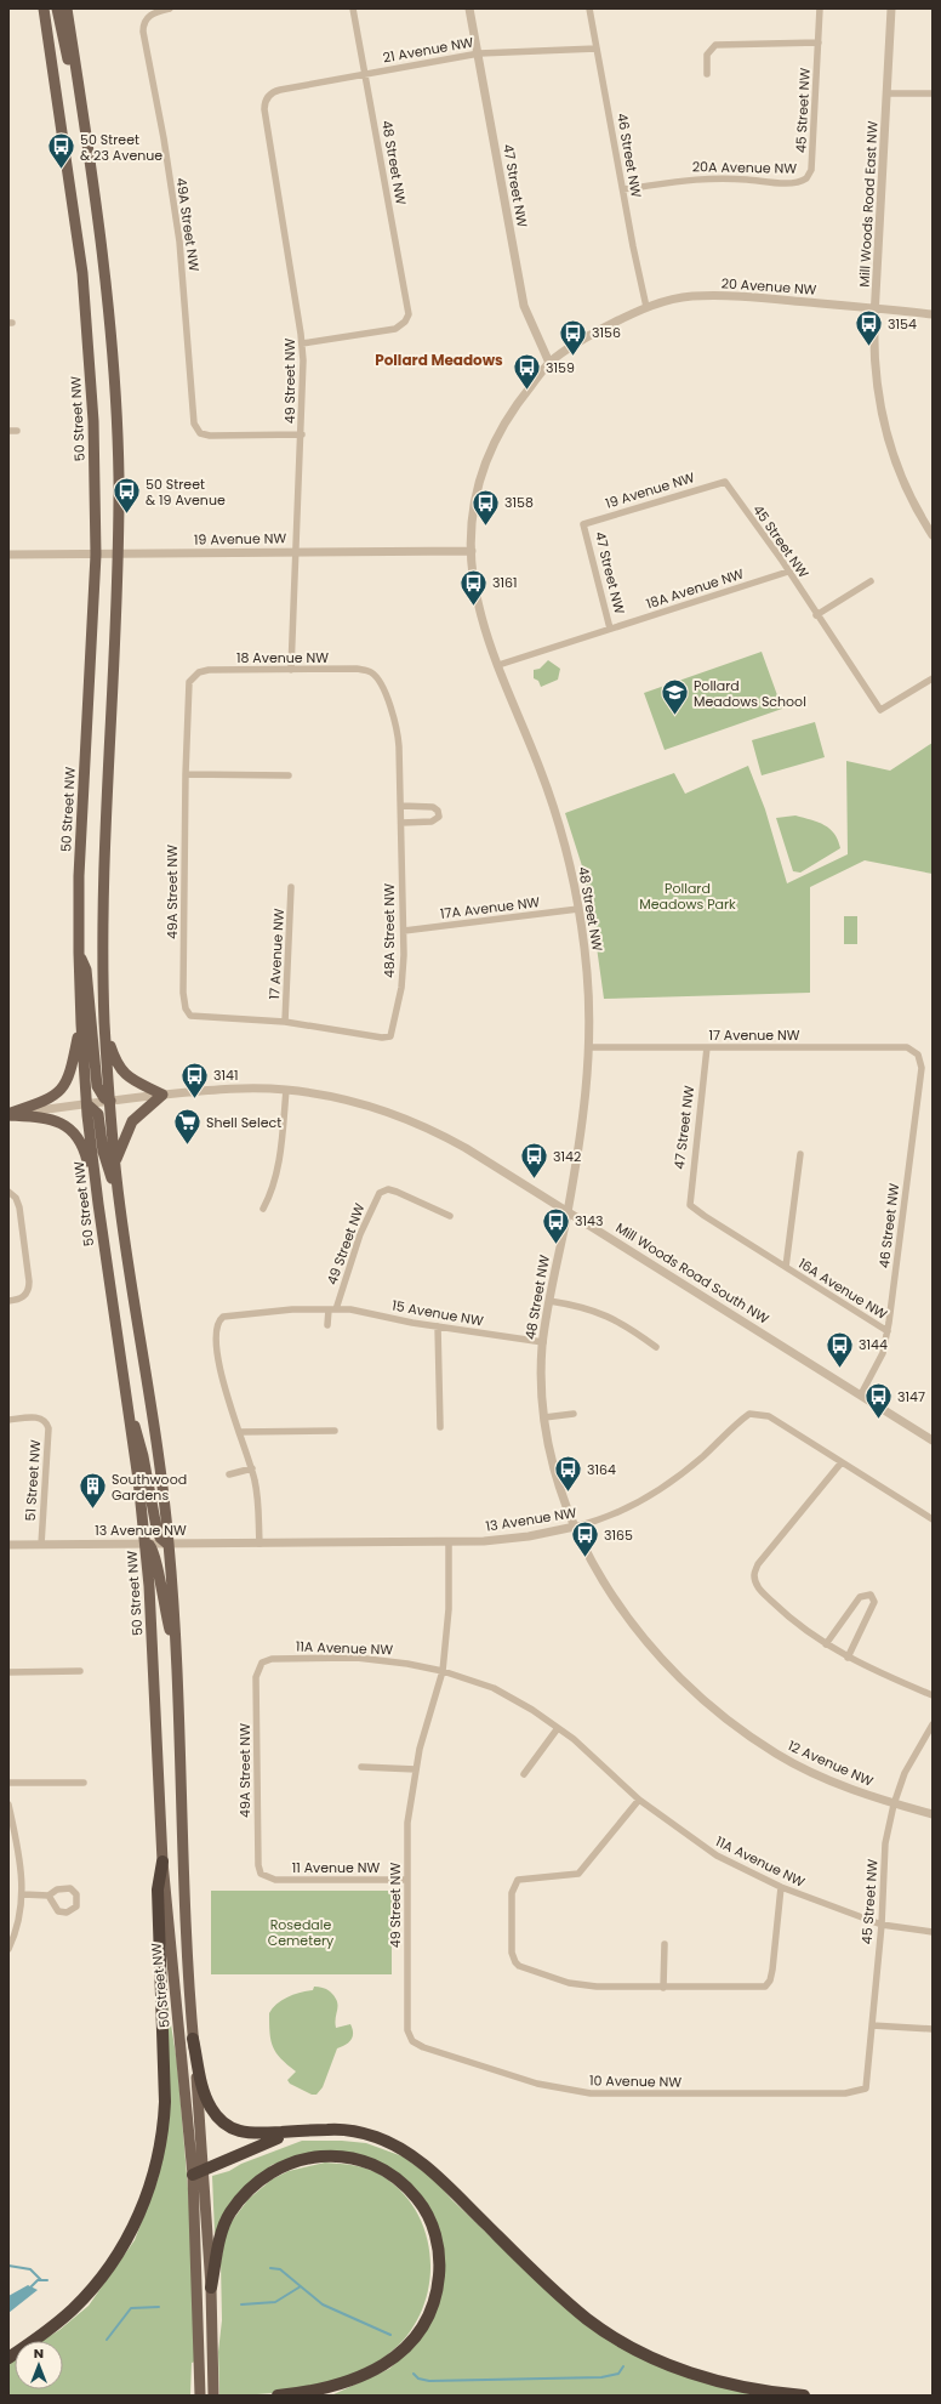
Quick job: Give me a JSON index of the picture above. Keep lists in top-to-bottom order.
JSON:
{
  "streets": {
    "main road": ["50 Street NW"],
    "street": [
      "21 Avenue NW",
      "45 Street NW",
      "46 Street NW",
      "48 Street NW",
      "20A Avenue NW",
      "47 Street NW",
      "Mill Woods Road East NW",
      "49A Street NW",
      "20 Avenue NW",
      "49 Street NW",
      "19 Avenue NW",
      "18A Avenue NW",
      "18 Avenue NW",
      "17A Avenue NW",
      "48A Street NW",
      "17 Avenue NW",
      "Mill Woods Road South NW",
      "16A Avenue NW",
      "15 Avenue NW",
      "51 Street NW",
      "13 Avenue NW",
      "11A Avenue NW",
      "12 Avenue NW",
      "11 Avenue NW",
      "10 Avenue NW"
    ]
  },
  "crossings": [
    ["21 Avenue NW", "46 Street NW"],
    ["21 Avenue NW", "48 Street NW"],
    ["21 Avenue NW", "47 Street NW"],
    ["21 Avenue NW", "49 Street NW"],
    ["45 Street NW", "20A Avenue NW"],
    ["45 Street NW", "19 Avenue NW"],
    ["45 Street NW", "18A Avenue NW"],
    ["45 Street NW", "11A Avenue NW"],
    ["45 Street NW", "12 Avenue NW"],
    ["45 Street NW", "10 Avenue NW"],
    ["46 Street NW", "20A Avenue NW"],
    ["46 Street NW", "20 Avenue NW"],
    ["46 Street NW", "17 Avenue NW"],
    ["46 Street NW", "Mill Woods Road South NW"],
    ["46 Street NW", "16A Avenue NW"],
    ["48 Street NW", "20 Avenue NW"],
    ["48 Street NW", "49 Street NW"],
    ["48 Street NW", "19 Avenue NW"],
    ["48 Street NW", "18A Avenue NW"],
    ["48 Street NW", "17A Avenue NW"],
    ["48 Street NW", "17 Avenue NW"],
    ["48 Street NW", "Mill Woods Road South NW"],
    ["48 Street NW", "15 Avenue NW"],
    ["48 Street NW", "13 Avenue NW"],
    ["48 Street NW", "12 Avenue NW"],
    ["47 Street NW", "20 Avenue NW"],
    ["47 Street NW", "19 Avenue NW"],
    ["47 Street NW", "18A Avenue NW"],
    ["47 Street NW", "17 Avenue NW"],
    ["47 Street NW", "16A Avenue NW"],
    ["Mill Woods Road East NW", "20 Avenue NW"],
    ["49A Street NW", "49 Street NW"],
    ["49A Street NW", "18 Avenue NW"],
    ["49A Street NW", "48A Street NW"],
    ["49A Street NW", "17 Avenue NW"],
    ["49A Street NW", "11A Avenue NW"],
    ["49A Street NW", "11 Avenue NW"],
    ["49 Street NW", "19 Avenue NW"],
    ["49 Street NW", "18 Avenue NW"],
    ["49 Street NW", "15 Avenue NW"],
    ["49 Street NW", "13 Avenue NW"],
    ["49 Street NW", "11A Avenue NW"],
    ["49 Street NW", "11 Avenue NW"],
    ["49 Street NW", "10 Avenue NW"],
    ["50 Street NW", "19 Avenue NW"],
    ["50 Street NW", "Mill Woods Road South NW"],
    ["50 Street NW", "13 Avenue NW"],
    ["18 Avenue NW", "48A Street NW"],
    ["17A Avenue NW", "48A Street NW"],
    ["48A Street NW", "17 Avenue NW"],
    ["51 Street NW", "13 Avenue NW"]
  ],
  "districts": ["Pollard Meadows"],
  "parks": ["Pollard Meadows Park", "Rosedale Cemetery"],
  "places": {
    "bus stop": [
      "50 Street & 23 Avenue",
      "3154",
      "3156",
      "3159",
      "50 Street & 19 Avenue",
      "3158",
      "3161",
      "3141",
      "3142",
      "3143",
      "3144",
      "3147",
      "3164",
      "3165"
    ],
    "school or university": ["Pollard Meadows School"],
    "supermarket": ["Shell Select"],
    "building": ["Southwood Gardens"]
  },
  "north": "top"
}
